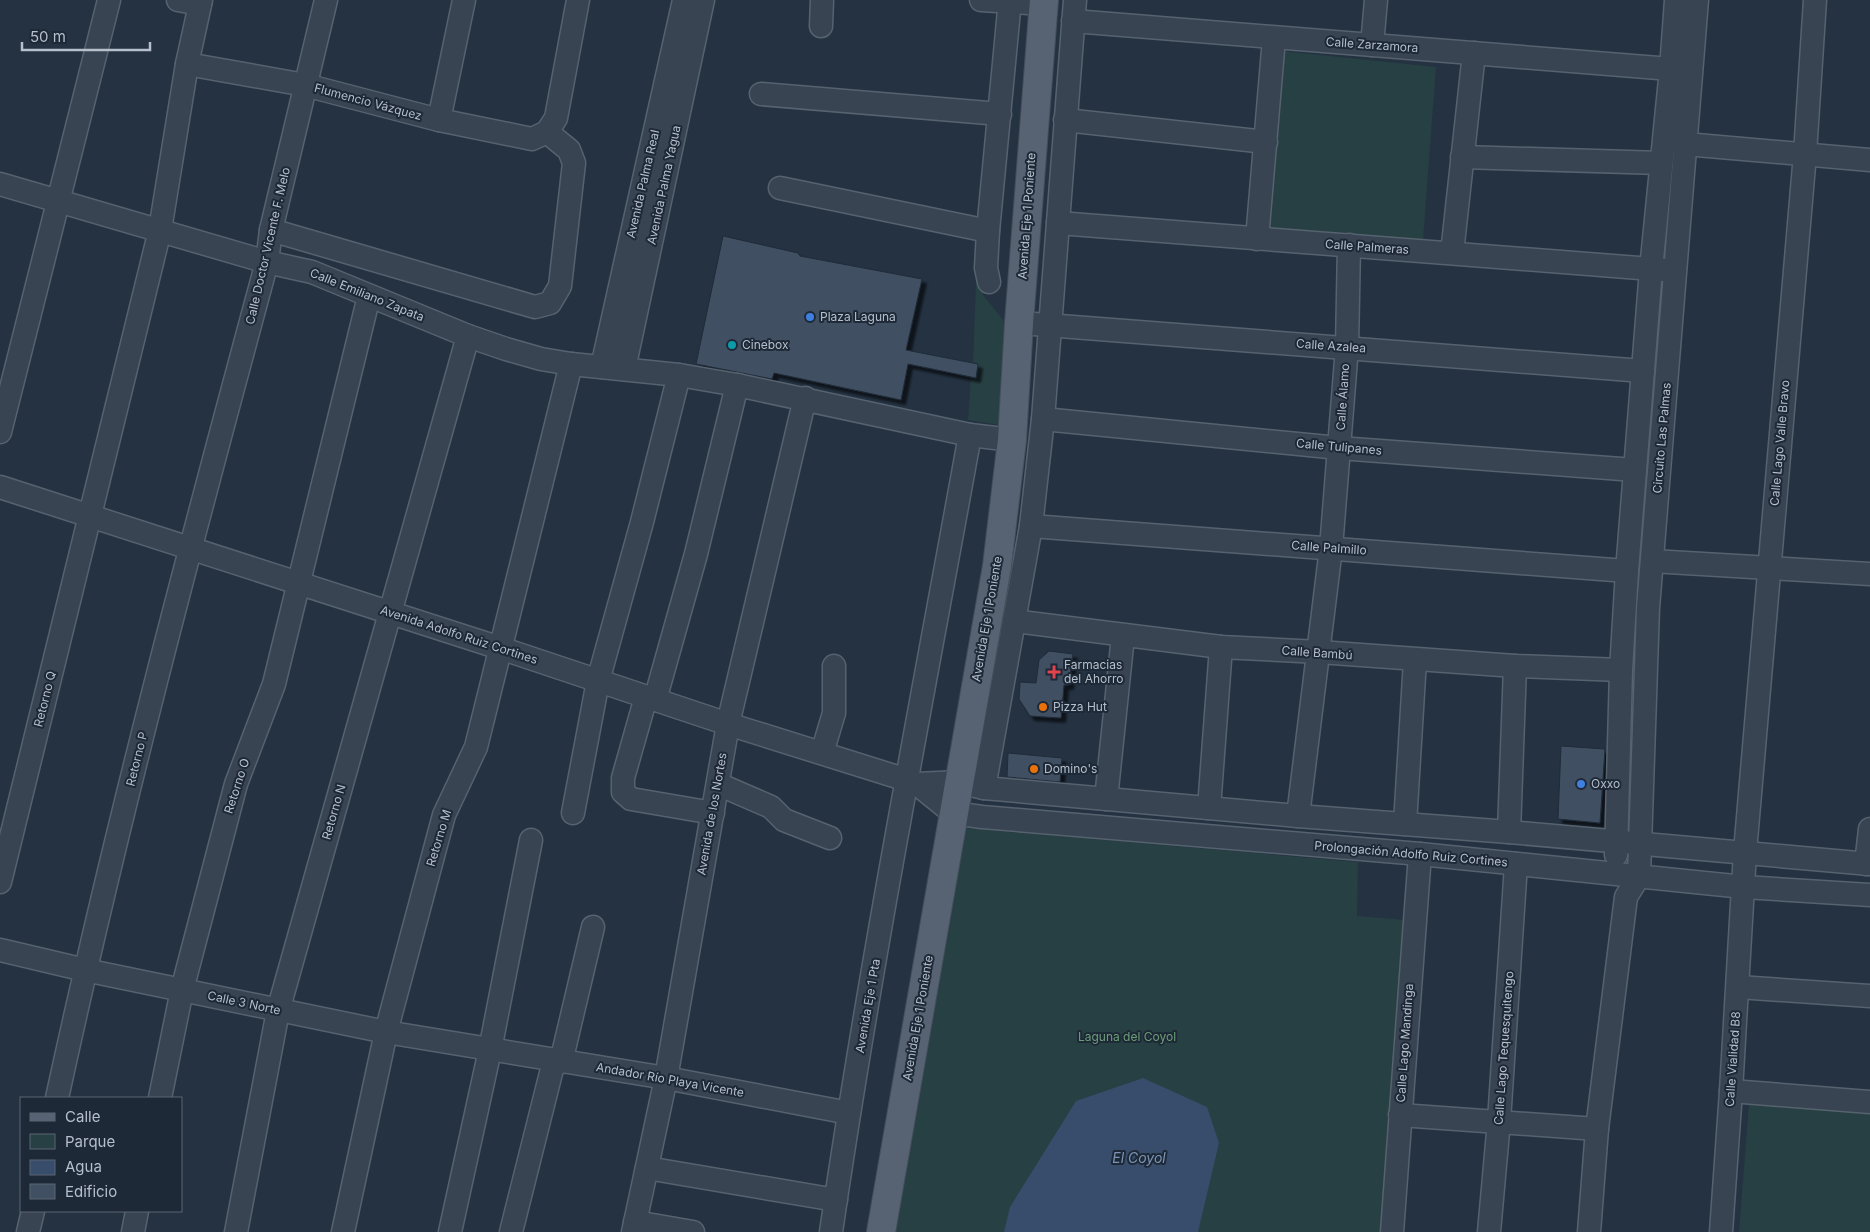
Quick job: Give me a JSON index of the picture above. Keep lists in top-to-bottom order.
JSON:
{
  "streets": {
    "main road": ["Avenida Eje 1 Poniente"],
    "street": [
      "Calle Zarzamora",
      "Flumencio Vázquez",
      "Avenida Palma Real",
      "Avenida Palma Yagua",
      "Calle Doctor Vicente F. Melo",
      "Calle Palmeras",
      "Calle Emiliano Zapata",
      "Calle Azalea",
      "Calle Álamo",
      "Circuito Las Palmas",
      "Calle Lago Valle Bravo",
      "Calle Tulipanes",
      "Calle Palmillo",
      "Avenida Adolfo Ruiz Cortines",
      "Calle Bambú",
      "Retorno Q",
      "Retorno P",
      "Retorno O",
      "Retorno N",
      "Avenida de los Nortes",
      "Retorno M",
      "Prolongación Adolfo Ruiz Cortines",
      "Calle 3 Norte",
      "Avenida Eje 1 Pta",
      "Calle Lago Mandinga",
      "Calle Lago Tequesquitengo",
      "Calle Vialidad B8",
      "Andador Río Playa Vicente"
    ]
  },
  "crossings": [
    ["Calle Zarzamora", "Avenida Eje 1 Poniente"],
    ["Calle Zarzamora", "Circuito Las Palmas"],
    ["Flumencio Vázquez", "Calle Doctor Vicente F. Melo"],
    ["Flumencio Vázquez", "Retorno Q"],
    ["Avenida Palma Real", "Avenida Palma Yagua"],
    ["Avenida Palma Real", "Calle Emiliano Zapata"],
    ["Avenida Palma Yagua", "Calle Emiliano Zapata"],
    ["Avenida Eje 1 Poniente", "Calle Palmeras"],
    ["Avenida Eje 1 Poniente", "Calle Emiliano Zapata"],
    ["Avenida Eje 1 Poniente", "Calle Azalea"],
    ["Avenida Eje 1 Poniente", "Calle Tulipanes"],
    ["Avenida Eje 1 Poniente", "Calle Palmillo"],
    ["Avenida Eje 1 Poniente", "Avenida Adolfo Ruiz Cortines"],
    ["Avenida Eje 1 Poniente", "Calle Bambú"],
    ["Avenida Eje 1 Poniente", "Prolongación Adolfo Ruiz Cortines"],
    ["Calle Doctor Vicente F. Melo", "Calle Emiliano Zapata"],
    ["Calle Doctor Vicente F. Melo", "Avenida Adolfo Ruiz Cortines"],
    ["Calle Doctor Vicente F. Melo", "Retorno P"],
    ["Calle Palmeras", "Calle Álamo"],
    ["Calle Palmeras", "Circuito Las Palmas"],
    ["Calle Emiliano Zapata", "Retorno Q"],
    ["Calle Emiliano Zapata", "Retorno O"],
    ["Calle Emiliano Zapata", "Retorno N"],
    ["Calle Emiliano Zapata", "Avenida de los Nortes"],
    ["Calle Emiliano Zapata", "Retorno M"],
    ["Calle Emiliano Zapata", "Avenida Eje 1 Pta"],
    ["Calle Azalea", "Calle Álamo"],
    ["Calle Azalea", "Circuito Las Palmas"],
    ["Calle Álamo", "Calle Tulipanes"],
    ["Calle Álamo", "Calle Palmillo"],
    ["Calle Álamo", "Calle Bambú"],
    ["Circuito Las Palmas", "Calle Tulipanes"],
    ["Circuito Las Palmas", "Calle Palmillo"],
    ["Circuito Las Palmas", "Calle Bambú"],
    ["Circuito Las Palmas", "Prolongación Adolfo Ruiz Cortines"],
    ["Calle Lago Valle Bravo", "Prolongación Adolfo Ruiz Cortines"],
    ["Calle Lago Valle Bravo", "Calle Vialidad B8"],
    ["Avenida Adolfo Ruiz Cortines", "Retorno Q"],
    ["Avenida Adolfo Ruiz Cortines", "Retorno P"],
    ["Avenida Adolfo Ruiz Cortines", "Retorno O"],
    ["Avenida Adolfo Ruiz Cortines", "Retorno N"],
    ["Avenida Adolfo Ruiz Cortines", "Avenida de los Nortes"],
    ["Avenida Adolfo Ruiz Cortines", "Retorno M"],
    ["Avenida Adolfo Ruiz Cortines", "Prolongación Adolfo Ruiz Cortines"],
    ["Avenida Adolfo Ruiz Cortines", "Avenida Eje 1 Pta"],
    ["Retorno P", "Calle 3 Norte"],
    ["Retorno O", "Calle 3 Norte"],
    ["Retorno N", "Calle 3 Norte"],
    ["Avenida de los Nortes", "Andador Río Playa Vicente"],
    ["Retorno M", "Calle 3 Norte"],
    ["Prolongación Adolfo Ruiz Cortines", "Calle Lago Mandinga"],
    ["Prolongación Adolfo Ruiz Cortines", "Calle Lago Tequesquitengo"],
    ["Prolongación Adolfo Ruiz Cortines", "Calle Vialidad B8"],
    ["Calle 3 Norte", "Andador Río Playa Vicente"],
    ["Avenida Eje 1 Pta", "Andador Río Playa Vicente"]
  ],
  "water": ["El Coyol"],
  "parks": ["Laguna del Coyol"],
  "places": {
    "other": [
      "Plaza Laguna",
      "Cinebox",
      "Pizza Hut",
      "Domino's",
      "Oxxo"
    ],
    "health": ["Farmacias del Ahorro"]
  },
  "legend": [
    "Calle",
    "Parque",
    "Agua",
    "Edificio"
  ],
  "scale_bar": "50 m"
}
